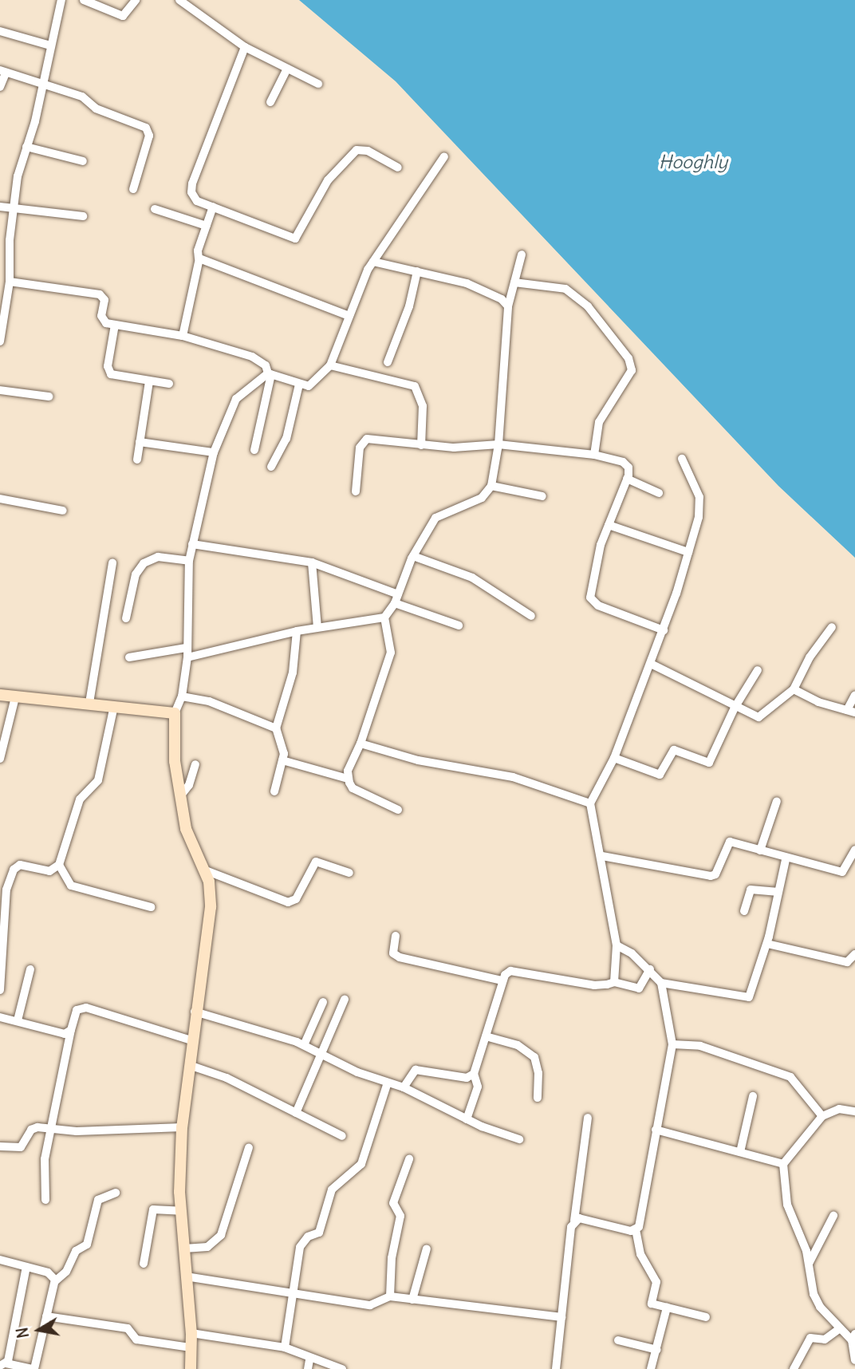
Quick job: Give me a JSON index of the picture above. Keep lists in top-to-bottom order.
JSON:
{
  "water": ["Hooghly"],
  "north": "left"
}
